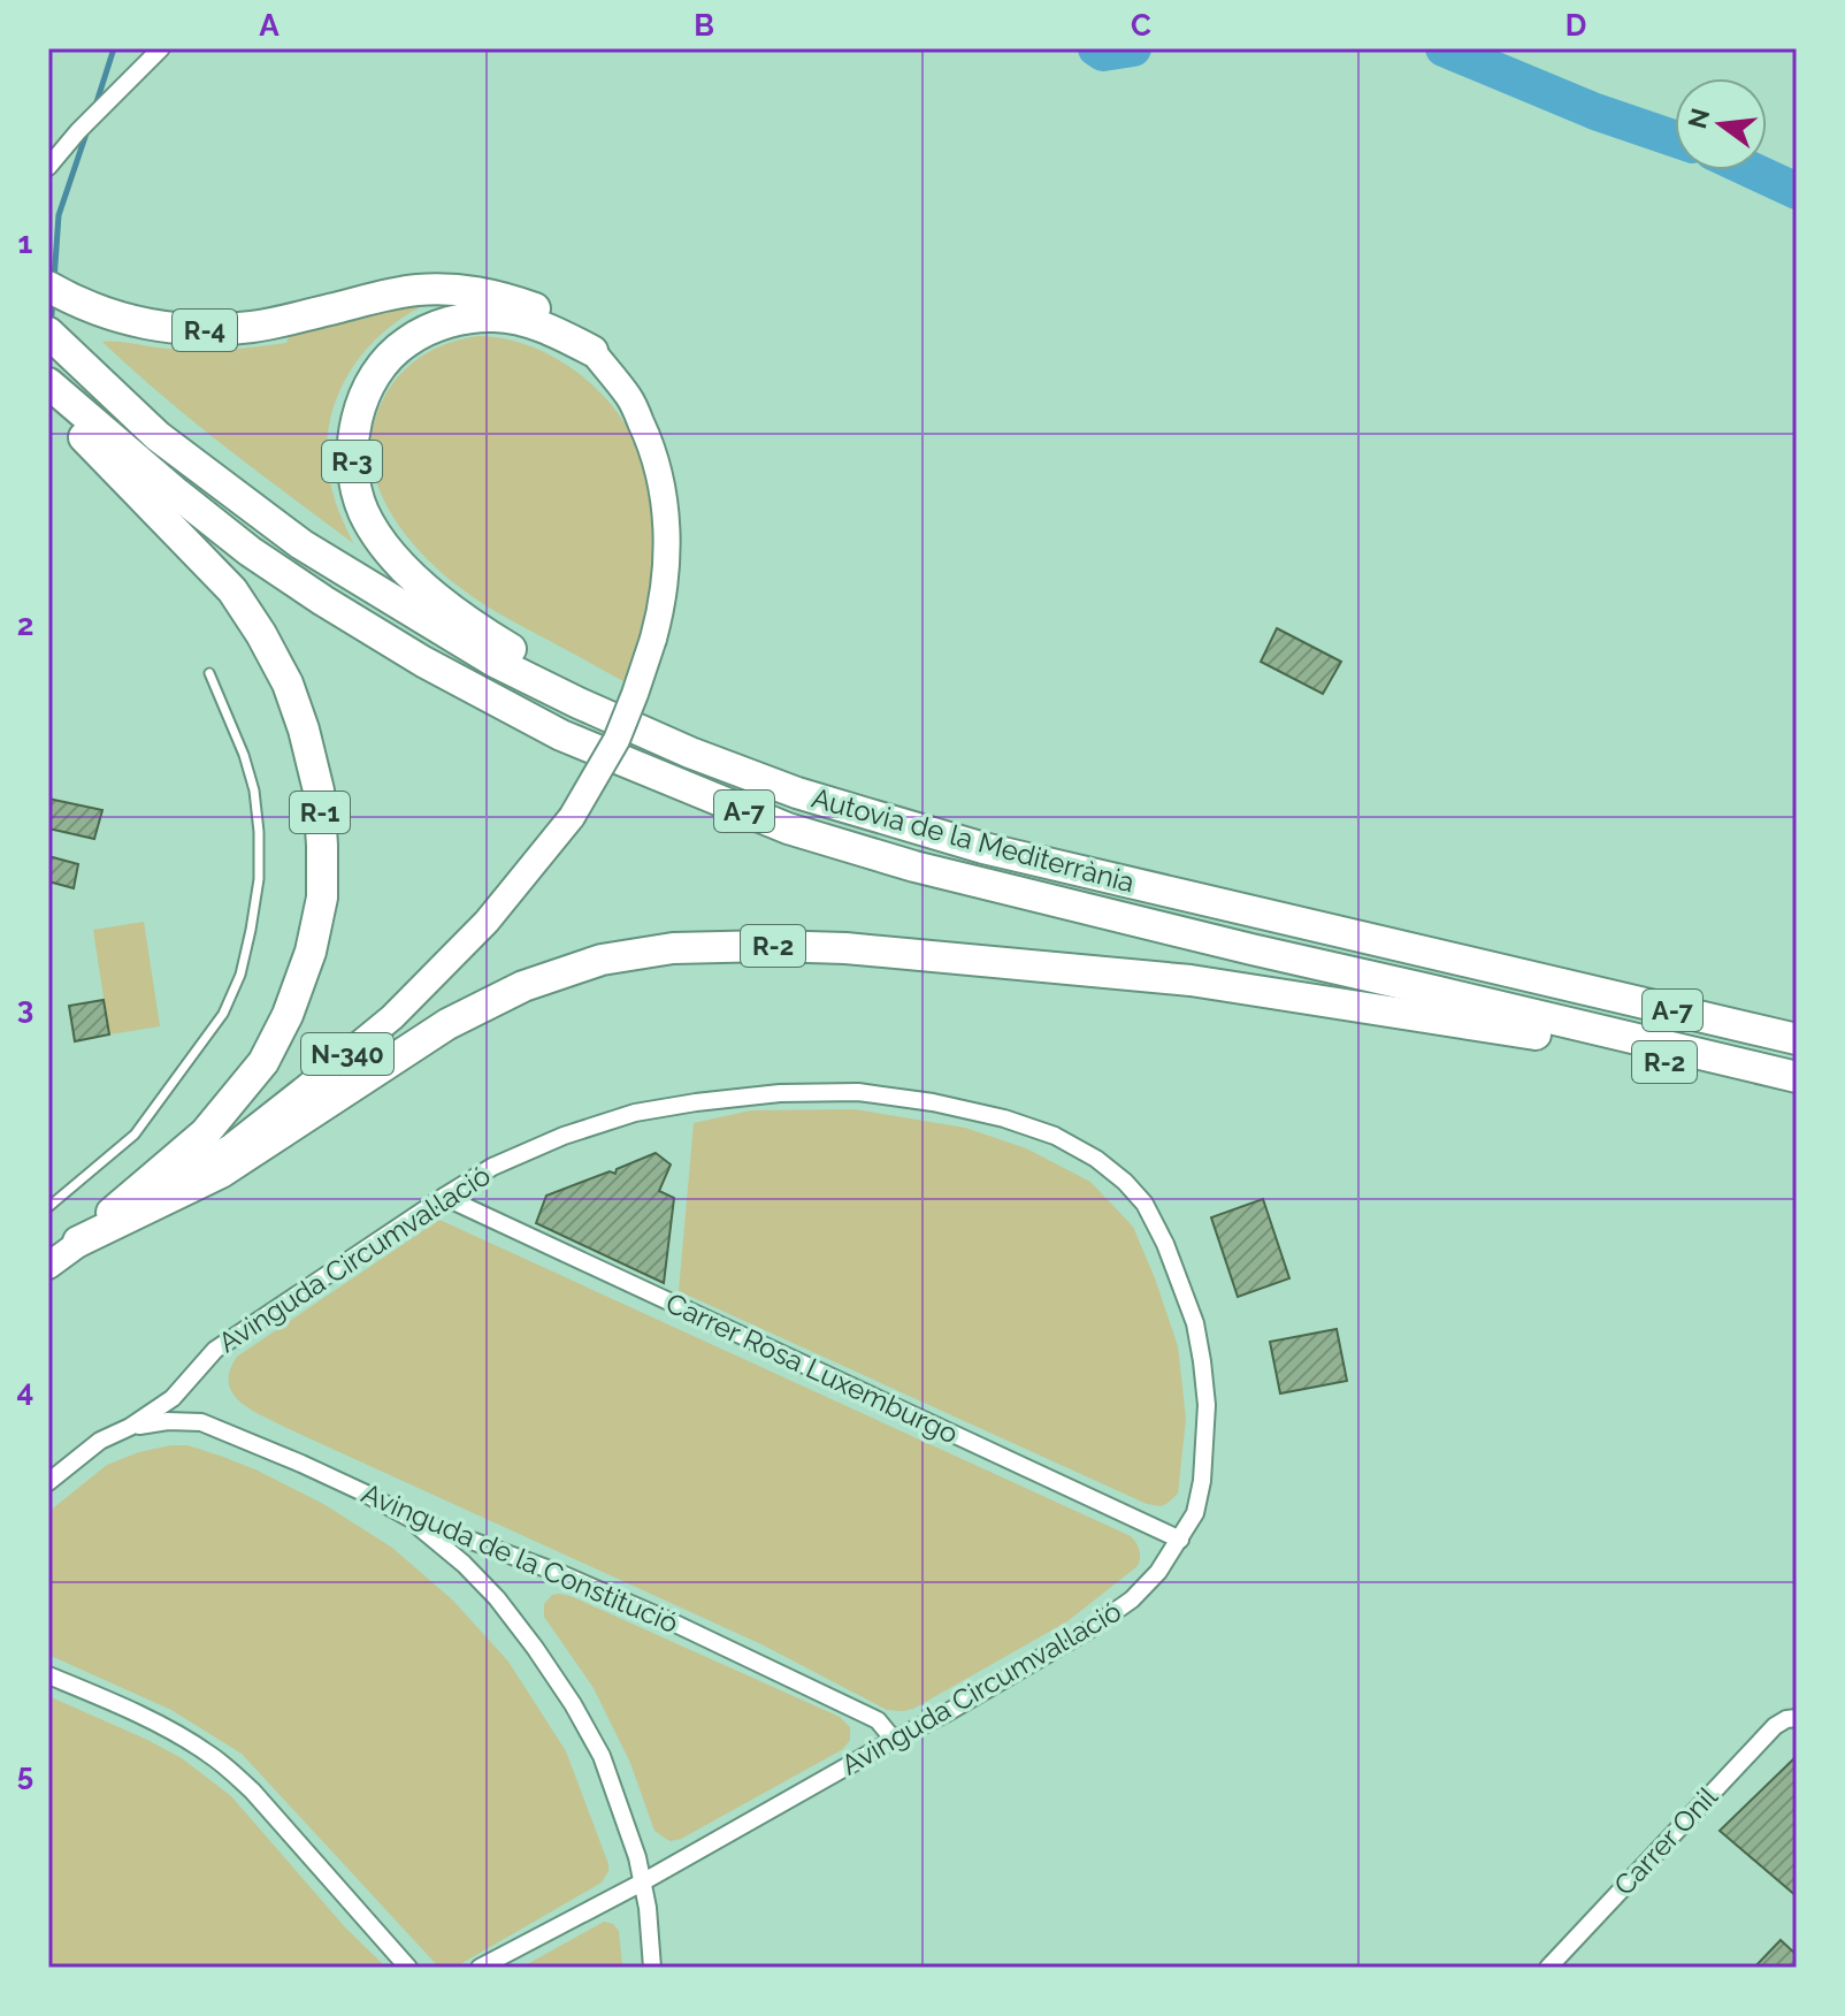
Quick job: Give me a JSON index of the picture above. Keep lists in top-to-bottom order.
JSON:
{
  "streets": {
    "highway": [
      "R-4",
      "R-3",
      "A-7",
      "R-1",
      "Autovia de la Mediterrània",
      "R-2"
    ],
    "main road": ["N-340"],
    "street": [
      "Avinguda Circumval·lació",
      "Carrer Rosa Luxemburgo",
      "Avinguda de la Constitució",
      "Carrer Onil"
    ]
  },
  "crossings": [
    ["R-4", "R-3"],
    ["R-4", "N-340"],
    ["R-3", "Autovia de la Mediterrània"],
    ["R-3", "N-340"],
    ["R-1", "Autovia de la Mediterrània"],
    ["R-1", "R-2"],
    ["R-1", "N-340"],
    ["Autovia de la Mediterrània", "R-2"],
    ["R-2", "N-340"],
    ["Avinguda Circumval·lació", "Carrer Rosa Luxemburgo"],
    ["Avinguda Circumval·lació", "Avinguda de la Constitució"]
  ],
  "north": "left",
  "grid": {
    "columns": [
      "A",
      "B",
      "C",
      "D"
    ],
    "rows": [
      "1",
      "2",
      "3",
      "4",
      "5"
    ]
  }
}
